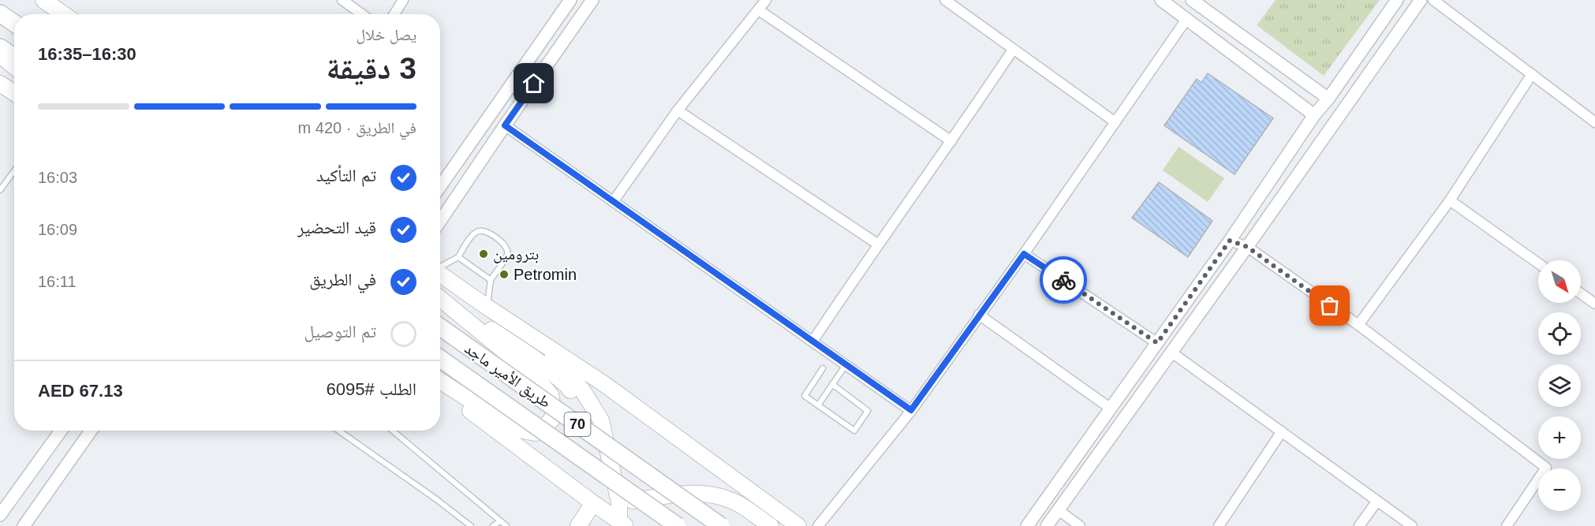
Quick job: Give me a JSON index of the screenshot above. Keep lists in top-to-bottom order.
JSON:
{
  "streets": {
    "highway": ["طريق الأمير ماجد", "70"]
  },
  "places": ["بترومين", "Petromin"],
  "north": "bottom right",
  "page": {
    "heading": ["3 دقيقة", "يصل خلال", "16:30–16:35"],
    "panel": ["الطلب #6095", "AED 67.13"],
    "bar": "في الطريق · 420 m",
    "list": [
      ["تم التأكيد", "16:03"],
      ["قيد التحضير", "16:09"],
      ["في الطريق", "16:11"],
      "تم التوصيل"
    ],
    "map_buttons": ["+", "−"]
  }
}
